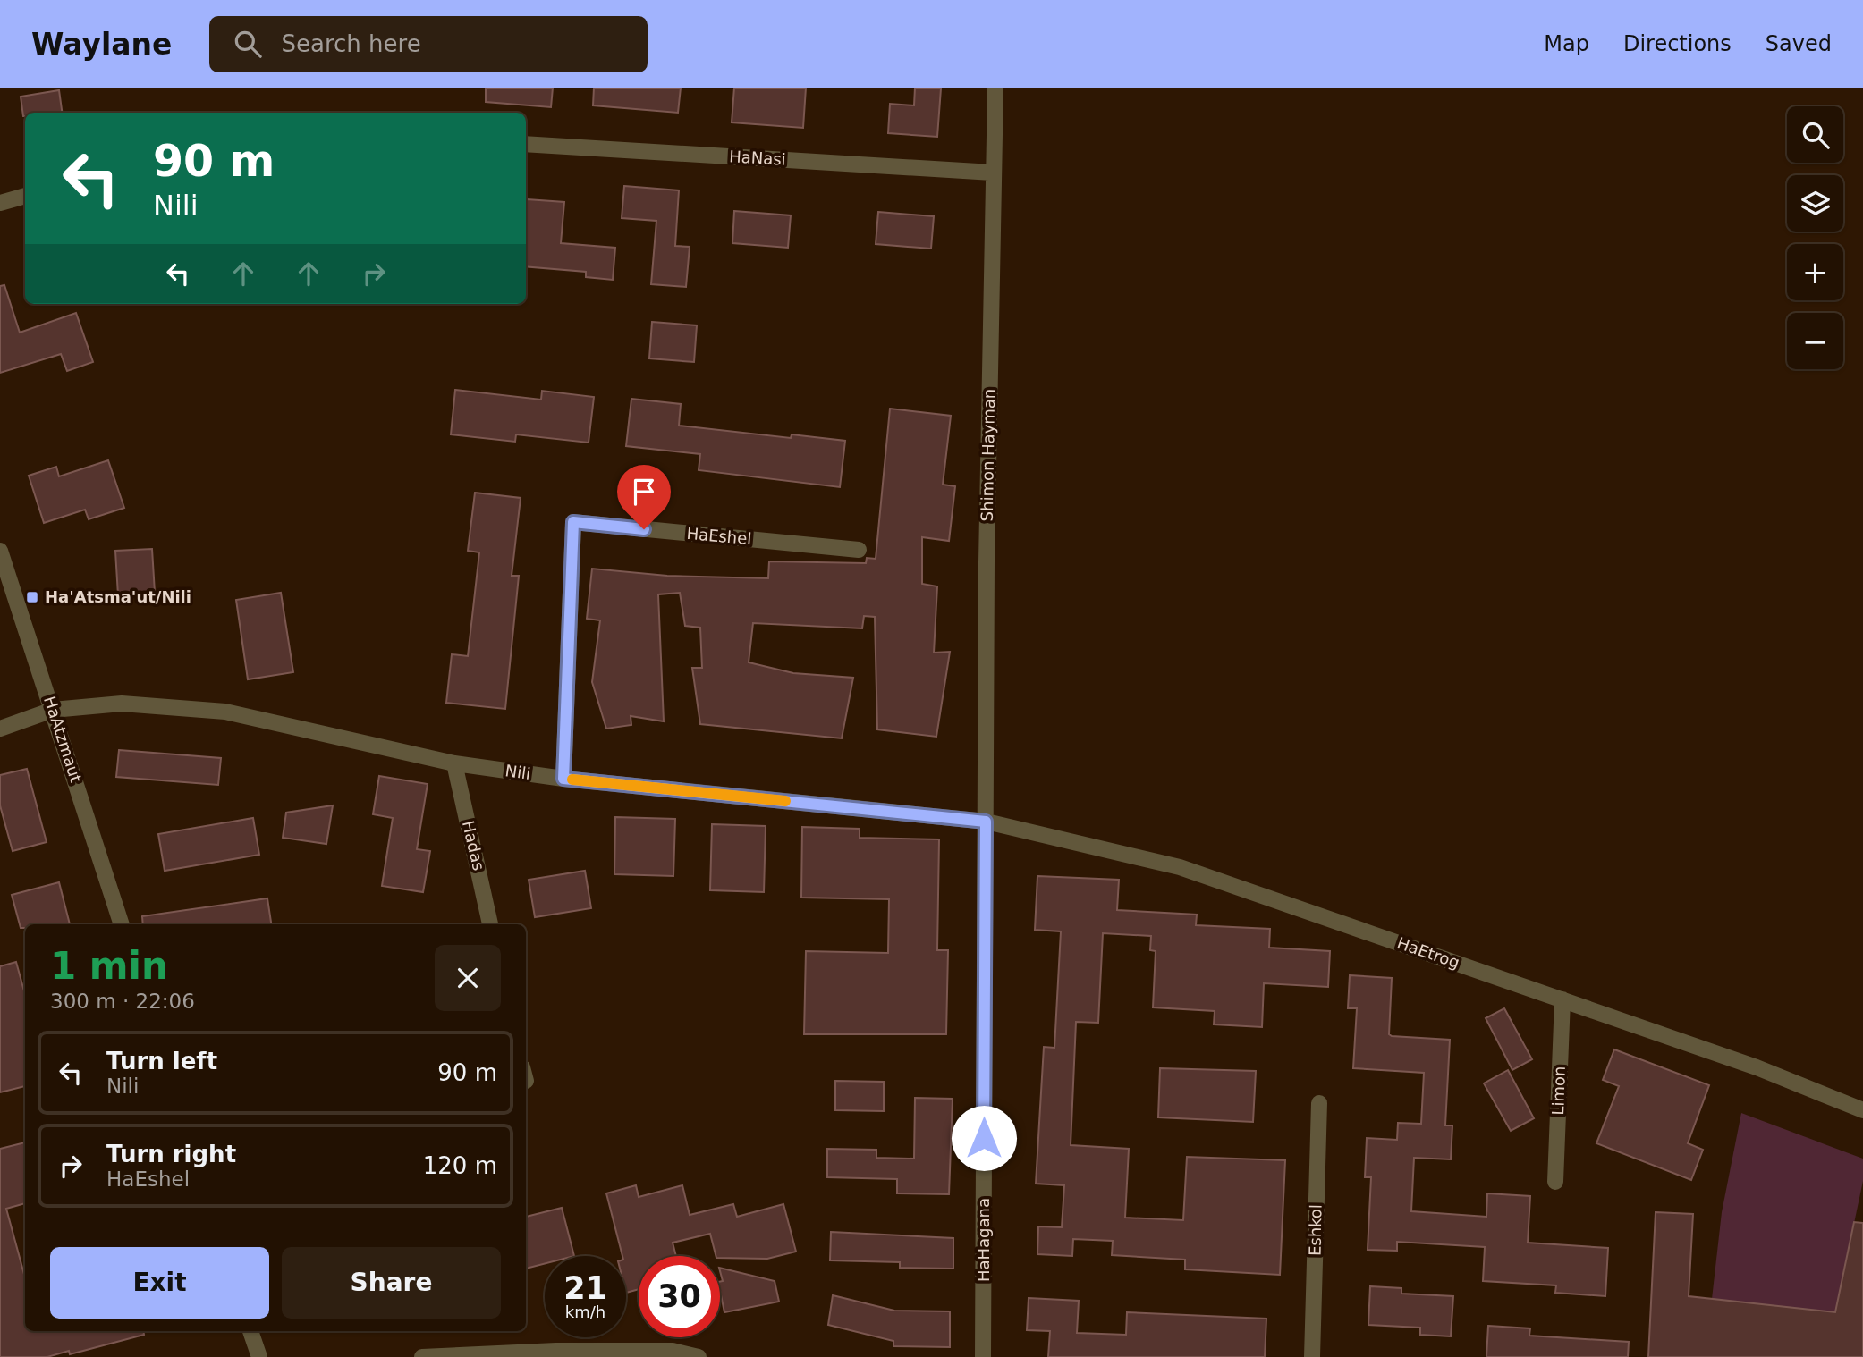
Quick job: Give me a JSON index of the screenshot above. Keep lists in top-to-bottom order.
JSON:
{
  "streets": {
    "street": [
      "HaNasi",
      "Shimon Hayman",
      "HaEshel",
      "HaAtzmaut",
      "Nili",
      "Hadas",
      "HaEtrog",
      "Limon",
      "Eshkol",
      "HaHagana"
    ]
  },
  "crossings": [
    ["HaNasi", "Shimon Hayman"],
    ["Shimon Hayman", "Nili"],
    ["Shimon Hayman", "HaEtrog"],
    ["Shimon Hayman", "HaHagana"],
    ["HaEshel", "Nili"],
    ["HaAtzmaut", "Nili"],
    ["Nili", "Hadas"],
    ["Nili", "HaEtrog"],
    ["Nili", "HaHagana"],
    ["HaEtrog", "Limon"],
    ["HaEtrog", "HaHagana"]
  ],
  "places": {
    "transit": ["Ha'Atsma'ut/Nili"]
  },
  "page": {
    "header": "Waylane",
    "search": "Search here",
    "nav": ["Map", "Directions", "Saved"],
    "map_buttons": ["+", "−"],
    "turn": ["90 m", "Nili"],
    "heading": ["1 min", "300 m · 22:06"],
    "list": [
      {
        "name": "Turn left",
        "note": "Nili",
        "value": "90 m"
      },
      {
        "name": "Turn right",
        "note": "HaEshel",
        "value": "120 m"
      }
    ],
    "buttons": ["Exit", "Share"],
    "speed": "21 km/h",
    "limit": "30"
  }
}
